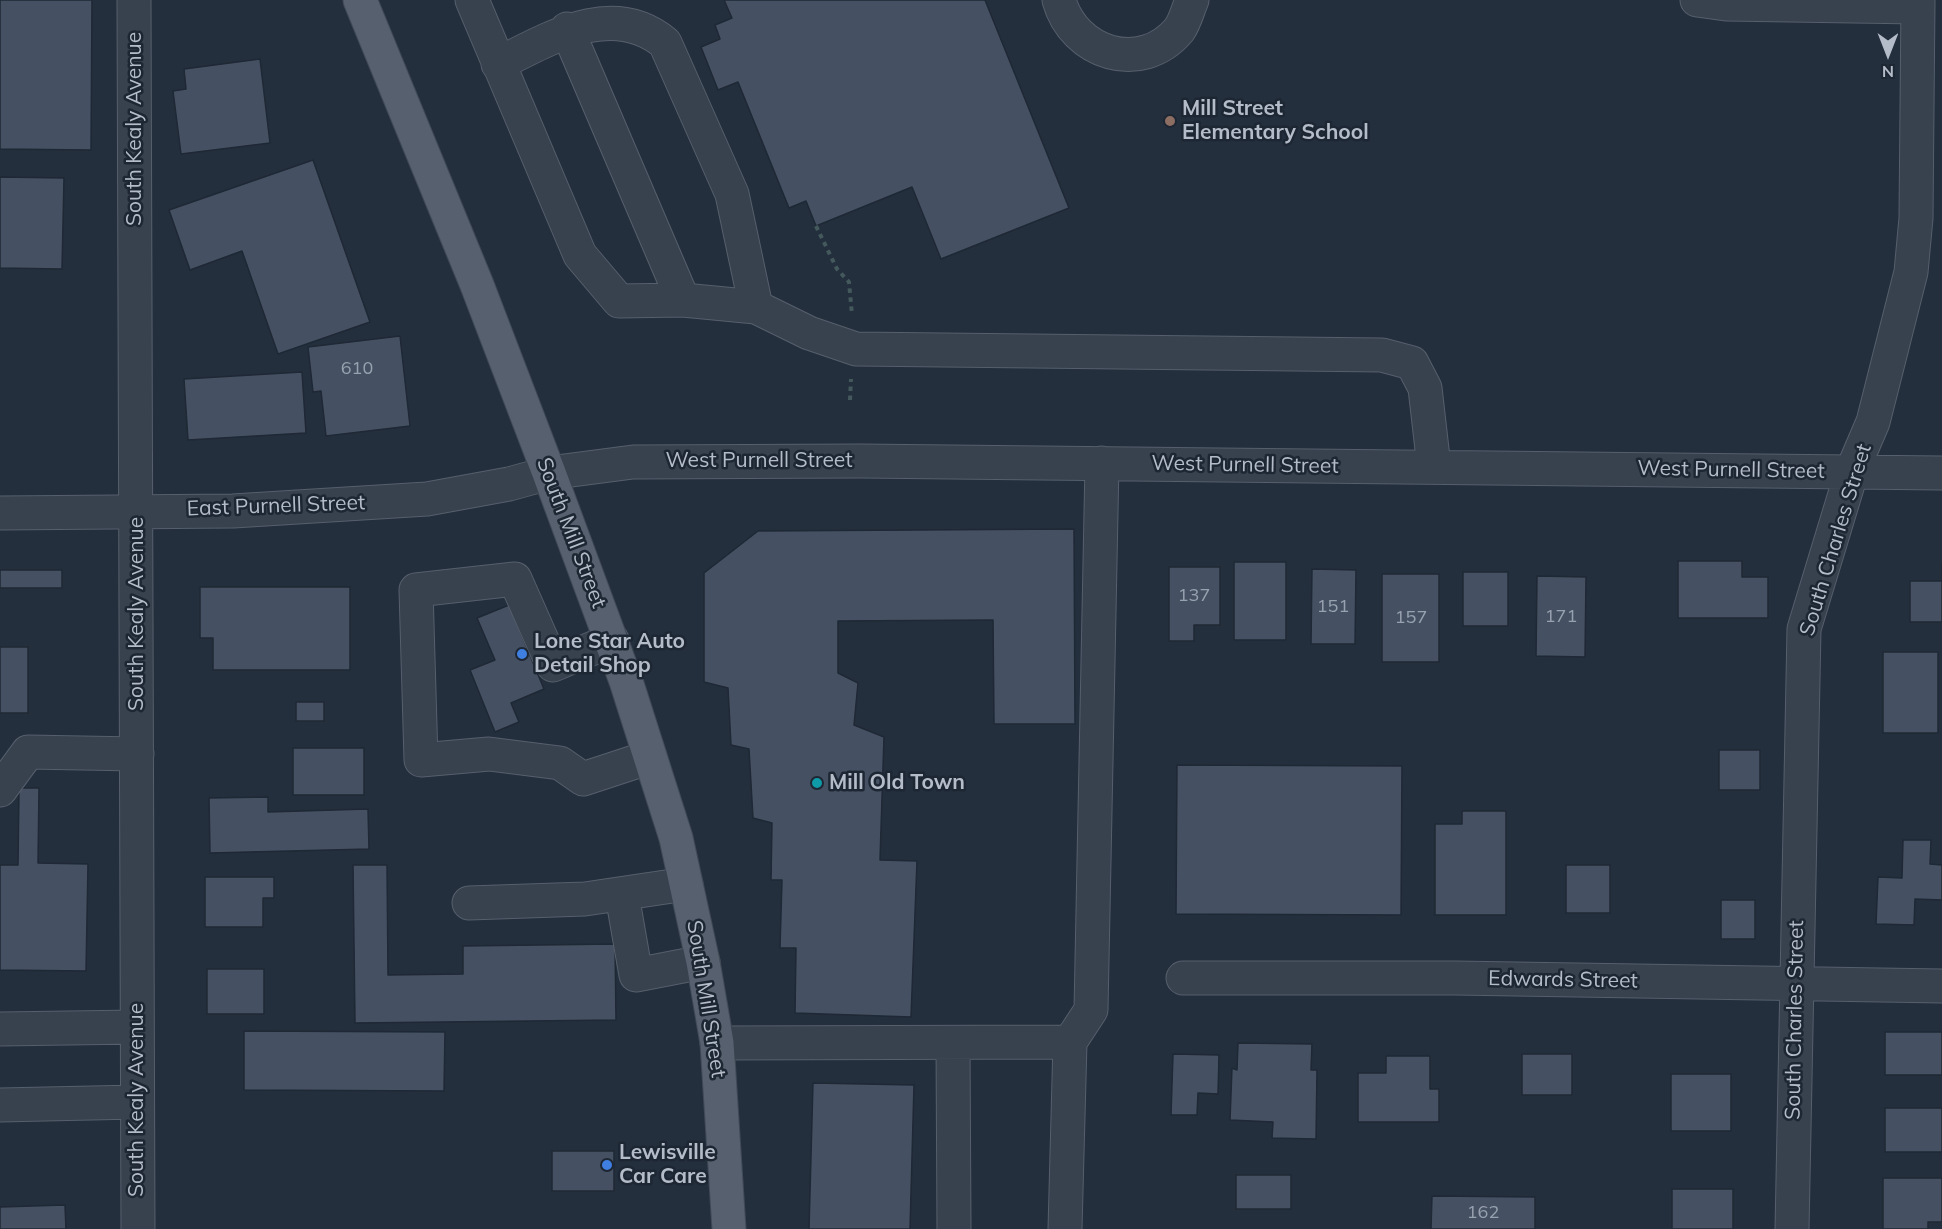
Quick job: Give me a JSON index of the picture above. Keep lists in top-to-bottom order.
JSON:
{
  "streets": {
    "main road": ["South Mill Street"],
    "street": [
      "South Kealy Avenue",
      "West Purnell Street",
      "East Purnell Street",
      "South Charles Street",
      "Edwards Street"
    ]
  },
  "crossings": [
    ["South Kealy Avenue", "East Purnell Street"],
    ["West Purnell Street", "East Purnell Street"],
    ["West Purnell Street", "South Mill Street"],
    ["West Purnell Street", "South Charles Street"],
    ["East Purnell Street", "South Mill Street"],
    ["South Charles Street", "Edwards Street"]
  ],
  "places": [
    "Mill Street Elementary School",
    "Lone Star Auto Detail Shop",
    "Mill Old Town",
    "Lewisville Car Care"
  ],
  "house_numbers": [
    "610",
    "137",
    "151",
    "171",
    "157",
    "162"
  ],
  "north": "bottom"
}
